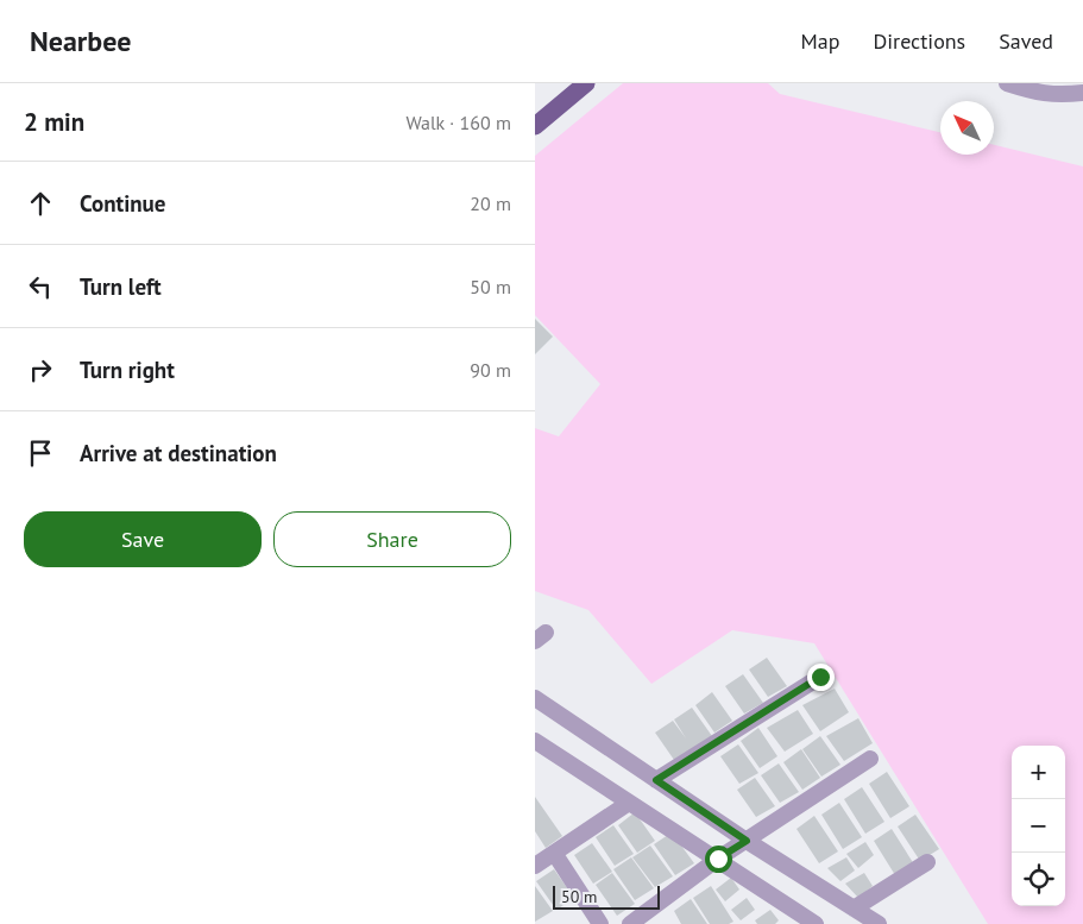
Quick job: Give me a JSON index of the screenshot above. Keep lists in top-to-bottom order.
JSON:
{
  "scale_bar": "50 m",
  "north": "top left",
  "page": {
    "header": "Nearbee",
    "nav": ["Map", "Directions", "Saved"],
    "heading": ["2 min", "Walk · 160 m"],
    "list": [
      ["Continue", "20 m"],
      ["Turn left", "50 m"],
      ["Turn right", "90 m"],
      "Arrive at destination"
    ],
    "buttons": ["Save", "Share"],
    "map_buttons": ["+", "−"],
    "scale": "50 m"
  }
}
